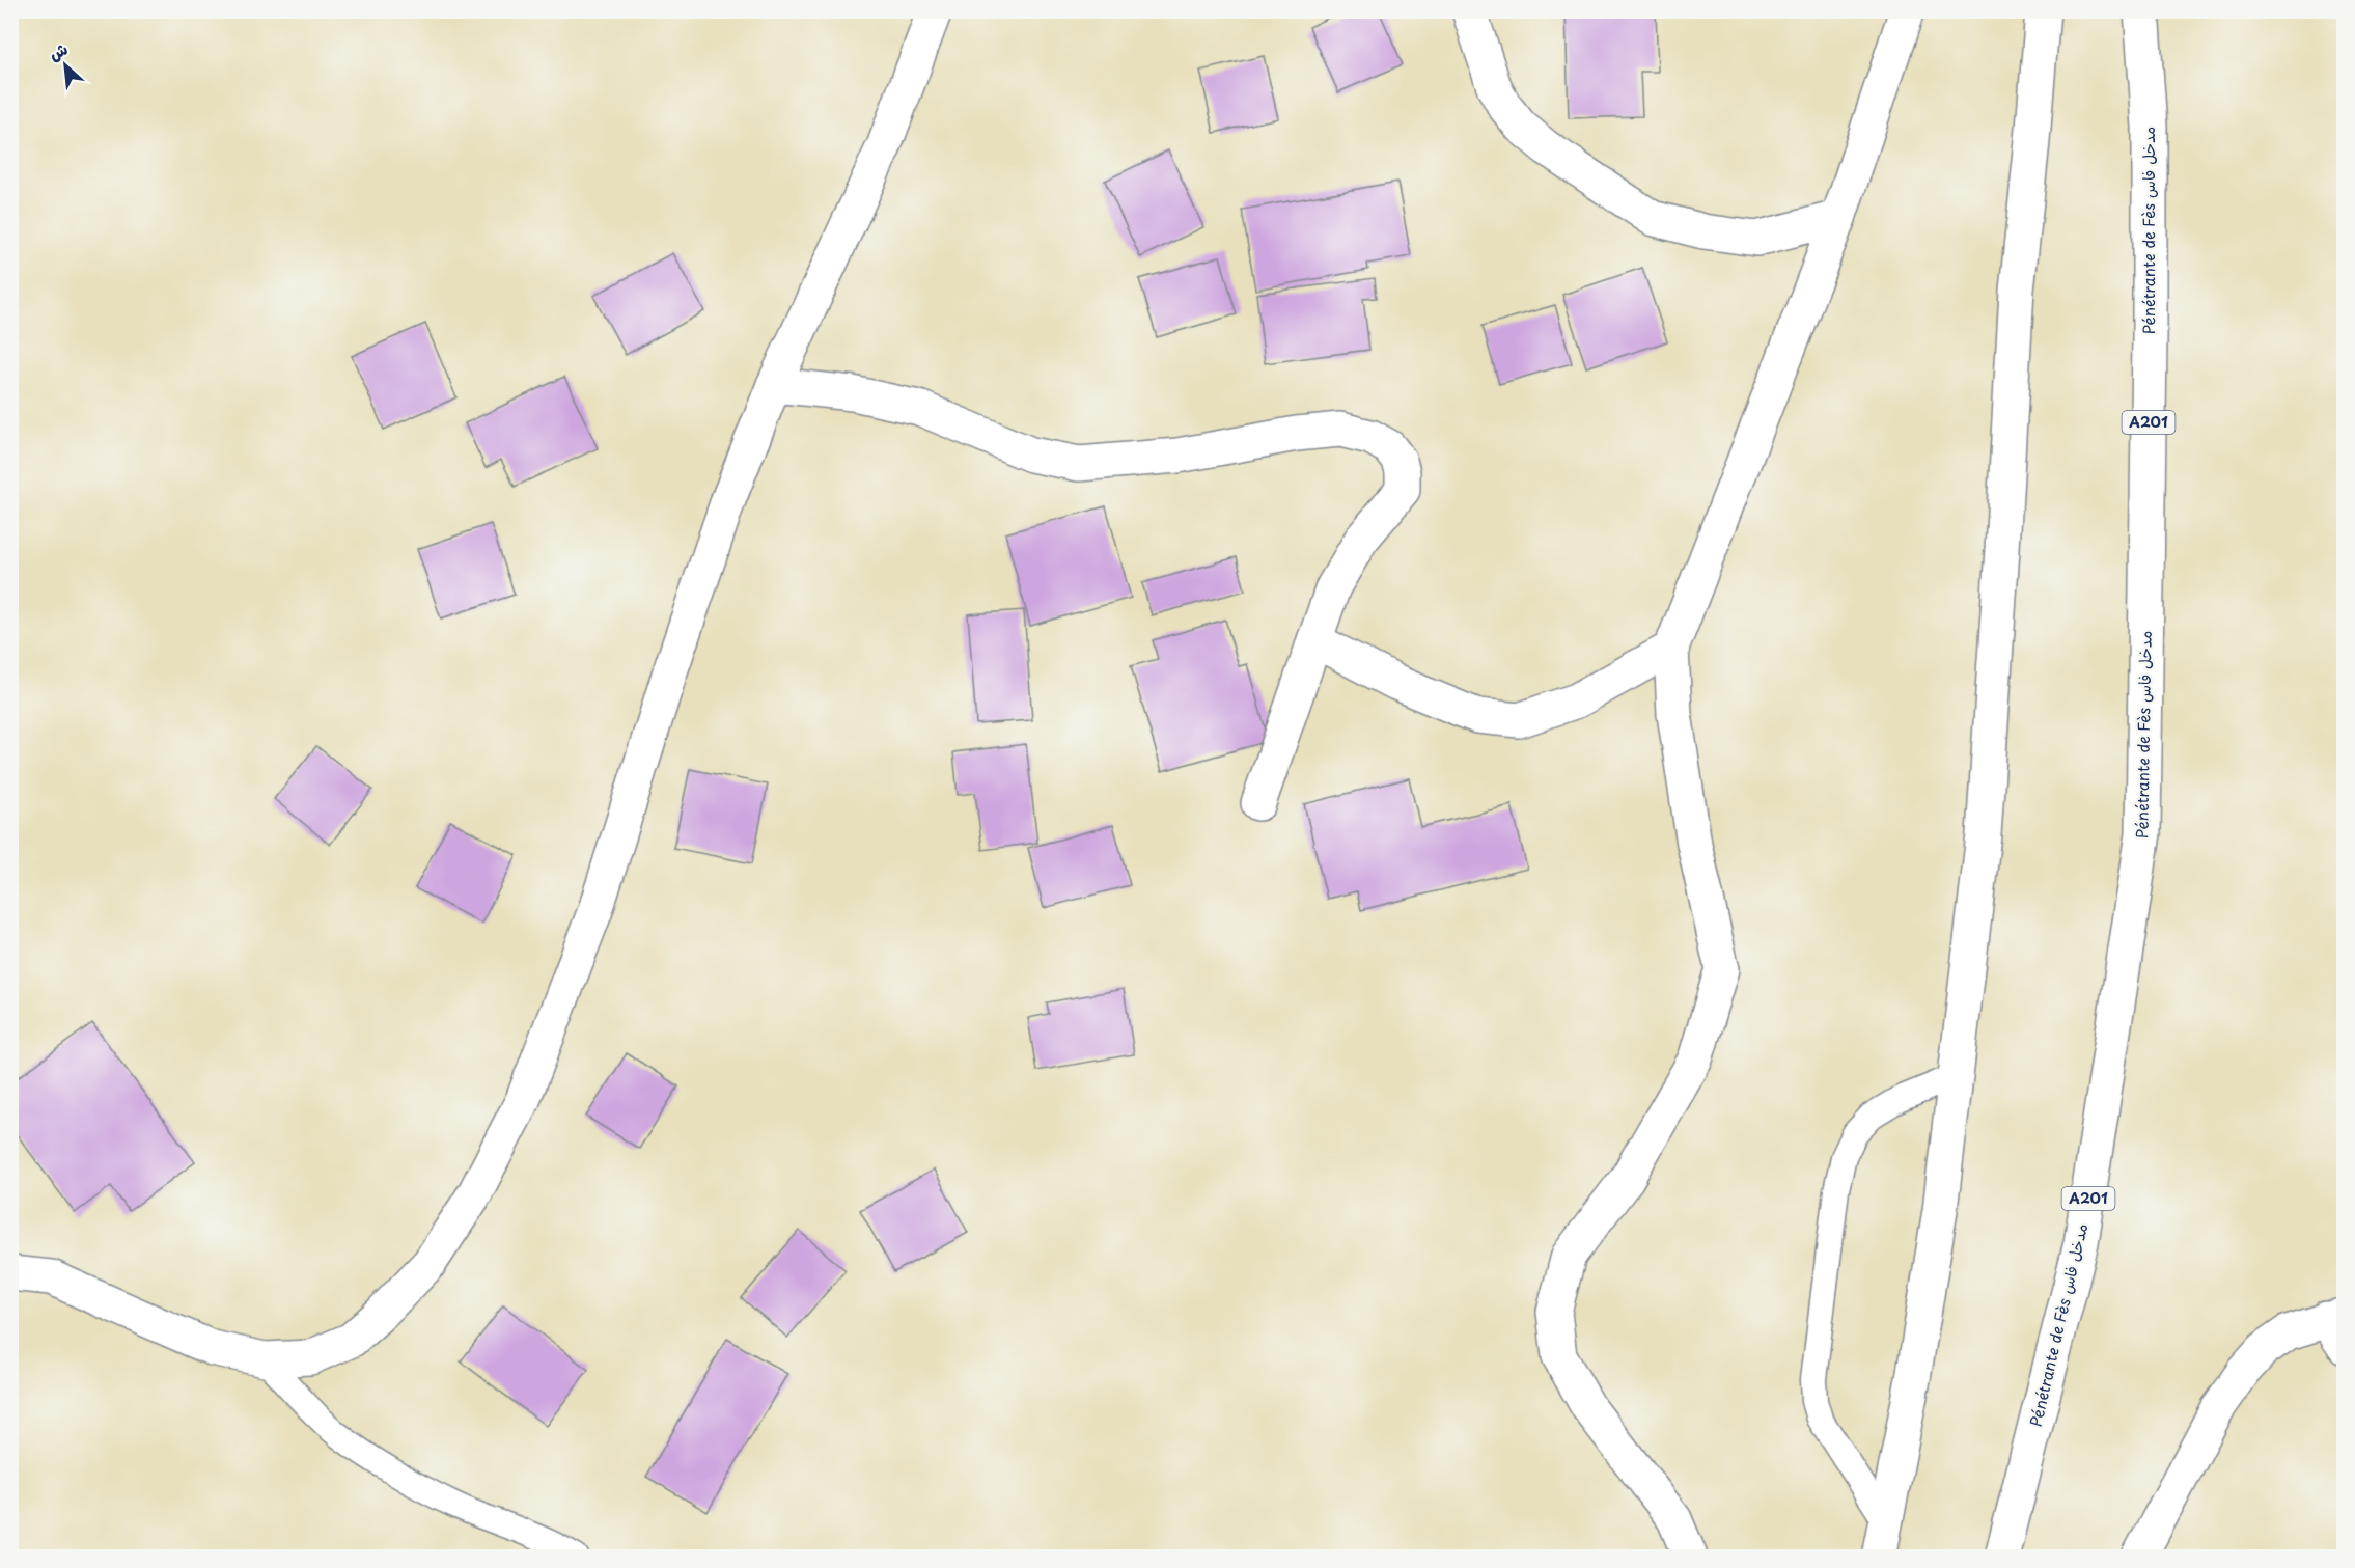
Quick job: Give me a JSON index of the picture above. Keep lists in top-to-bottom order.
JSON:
{
  "streets": {
    "main road": ["Pénétrante de Fès مدخل فاس", "A201"]
  },
  "north": "top left"
}
